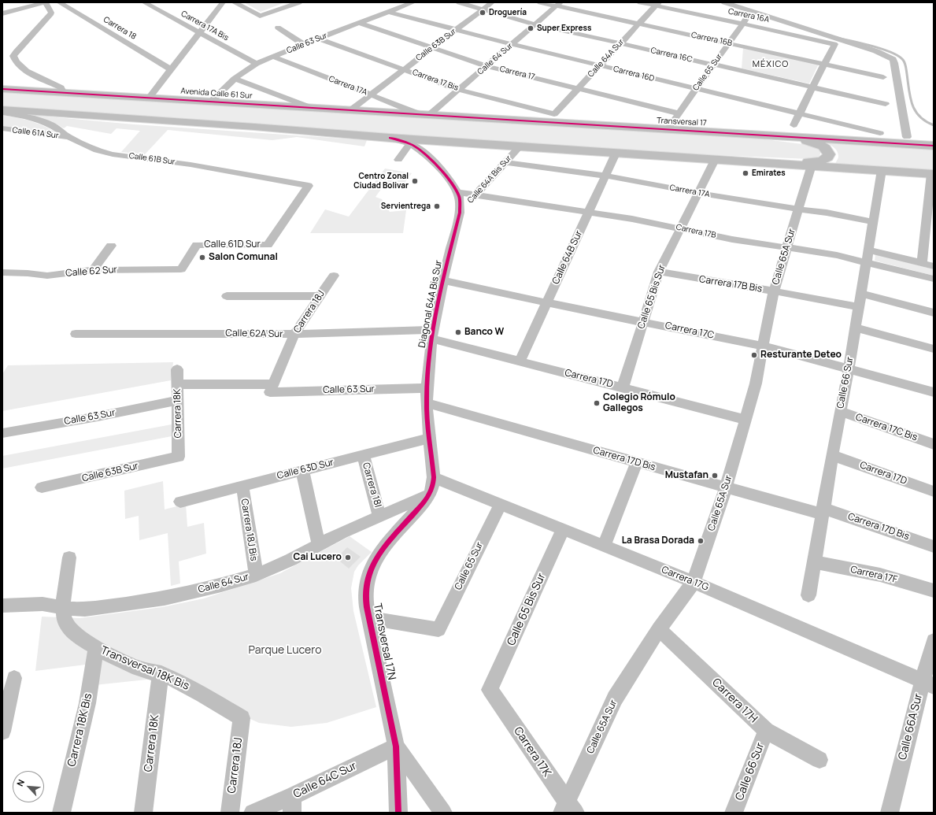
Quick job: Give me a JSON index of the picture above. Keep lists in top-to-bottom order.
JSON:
{
  "streets": {
    "highway": ["Avenida Calle 61 Sur", "Transversal 17"],
    "street": [
      "Carrera 16A",
      "Carrera 17A Bis",
      "Carrera 18",
      "Carrera 16B",
      "Calle 63 Sur",
      "Calle 63B Sur",
      "Carrera 16C",
      "Calle 64A Sur",
      "Calle 64 Sur",
      "Calle 65 Sur",
      "Carrera 17",
      "Carrera 16D",
      "Carrera 17 Bis",
      "Carrera 17A",
      "Calle 61A Sur",
      "Calle 61B Sur",
      "Calle 64A Bis Sur",
      "Carrera 17B",
      "Calle 61D Sur",
      "Calle 65A Sur",
      "Calle 64B Sur",
      "Calle 62 Sur",
      "Carrera 17B Bis",
      "Calle 65 Bis Sur",
      "Diagonal 64A Bis Sur",
      "Carrera 18J",
      "Carrera 17C",
      "Calle 62A Sur",
      "Carrera 17D",
      "Calle 66 Sur",
      "Carrera 18K",
      "Carrera 17C Bis",
      "Carrera 17D Bis",
      "Calle 63D Sur",
      "Carrera 18I",
      "Carrera 18J Bis",
      "Carrera 17F",
      "Carrera 17G",
      "Transversal 17N",
      "Transversal 18K Bis",
      "Carrera 17H",
      "Calle 66A Sur",
      "Carrera 18K Bis",
      "Carrera 17K",
      "Calle 64C Sur"
    ]
  },
  "crossings": [
    ["Carrera 16A", "Carrera 16B"],
    ["Carrera 16A", "Calle 64A Sur"],
    ["Carrera 16A", "Calle 65 Sur"],
    ["Carrera 17A Bis", "Calle 63 Sur"],
    ["Carrera 16B", "Calle 64A Sur"],
    ["Carrera 16B", "Calle 64 Sur"],
    ["Carrera 16B", "Calle 65 Sur"],
    ["Calle 63 Sur", "Carrera 17"],
    ["Calle 63 Sur", "Carrera 16D"],
    ["Calle 63 Sur", "Carrera 17 Bis"],
    ["Calle 63 Sur", "Carrera 17A"],
    ["Calle 63 Sur", "Avenida Calle 61 Sur"],
    ["Calle 63 Sur", "Diagonal 64A Bis Sur"],
    ["Calle 63 Sur", "Carrera 18J"],
    ["Calle 63 Sur", "Carrera 18K"],
    ["Calle 63B Sur", "Carrera 16C"],
    ["Calle 63B Sur", "Carrera 17"],
    ["Calle 63B Sur", "Carrera 16D"],
    ["Calle 63B Sur", "Carrera 17 Bis"],
    ["Calle 63B Sur", "Carrera 17A"],
    ["Calle 63B Sur", "Avenida Calle 61 Sur"],
    ["Calle 63B Sur", "Carrera 18K"],
    ["Carrera 16C", "Calle 64A Sur"],
    ["Carrera 16C", "Calle 64 Sur"],
    ["Carrera 16C", "Calle 65 Sur"],
    ["Calle 64A Sur", "Carrera 17"],
    ["Calle 64A Sur", "Carrera 16D"],
    ["Calle 64A Sur", "Carrera 17 Bis"],
    ["Calle 64 Sur", "Carrera 17"],
    ["Calle 64 Sur", "Carrera 16D"],
    ["Calle 64 Sur", "Carrera 17 Bis"],
    ["Calle 64 Sur", "Carrera 17A"],
    ["Calle 64 Sur", "Avenida Calle 61 Sur"],
    ["Calle 64 Sur", "Transversal 17"],
    ["Calle 64 Sur", "Diagonal 64A Bis Sur"],
    ["Calle 64 Sur", "Carrera 18I"],
    ["Calle 64 Sur", "Carrera 18J Bis"],
    ["Calle 64 Sur", "Transversal 17N"],
    ["Calle 64 Sur", "Transversal 18K Bis"],
    ["Calle 65 Sur", "Carrera 17"],
    ["Calle 65 Sur", "Carrera 16D"],
    ["Calle 65 Sur", "Transversal 17"],
    ["Calle 65 Sur", "Carrera 17G"],
    ["Calle 65 Sur", "Transversal 17N"],
    ["Carrera 17A", "Avenida Calle 61 Sur"],
    ["Carrera 17A", "Transversal 17"],
    ["Carrera 17A", "Calle 64A Bis Sur"],
    ["Carrera 17A", "Calle 65A Sur"],
    ["Carrera 17A", "Calle 64B Sur"],
    ["Carrera 17A", "Calle 65 Bis Sur"],
    ["Carrera 17A", "Calle 66 Sur"],
    ["Avenida Calle 61 Sur", "Transversal 17"],
    ["Calle 61A Sur", "Calle 61B Sur"],
    ["Calle 61B Sur", "Calle 61D Sur"],
    ["Calle 64A Bis Sur", "Carrera 17B"],
    ["Calle 64A Bis Sur", "Diagonal 64A Bis Sur"],
    ["Carrera 17B", "Calle 65A Sur"],
    ["Carrera 17B", "Calle 64B Sur"],
    ["Carrera 17B", "Calle 65 Bis Sur"],
    ["Carrera 17B", "Diagonal 64A Bis Sur"],
    ["Carrera 17B", "Calle 66 Sur"],
    ["Calle 61D Sur", "Calle 62 Sur"],
    ["Calle 65A Sur", "Carrera 17B Bis"],
    ["Calle 65A Sur", "Carrera 17C"],
    ["Calle 65A Sur", "Carrera 17D"],
    ["Calle 65A Sur", "Carrera 17D Bis"],
    ["Calle 65A Sur", "Carrera 17G"],
    ["Calle 65A Sur", "Carrera 17H"],
    ["Calle 65A Sur", "Carrera 17K"],
    ["Calle 64B Sur", "Carrera 17C"],
    ["Calle 64B Sur", "Carrera 17D"],
    ["Carrera 17B Bis", "Calle 65 Bis Sur"],
    ["Carrera 17B Bis", "Calle 66 Sur"],
    ["Calle 65 Bis Sur", "Carrera 17C"],
    ["Calle 65 Bis Sur", "Carrera 17D"],
    ["Calle 65 Bis Sur", "Carrera 17G"],
    ["Calle 65 Bis Sur", "Carrera 17K"],
    ["Diagonal 64A Bis Sur", "Carrera 17C"],
    ["Diagonal 64A Bis Sur", "Calle 62A Sur"],
    ["Diagonal 64A Bis Sur", "Carrera 17D"],
    ["Diagonal 64A Bis Sur", "Carrera 17D Bis"],
    ["Diagonal 64A Bis Sur", "Calle 63D Sur"],
    ["Diagonal 64A Bis Sur", "Carrera 17G"],
    ["Diagonal 64A Bis Sur", "Transversal 17N"],
    ["Carrera 18J", "Calle 62A Sur"],
    ["Carrera 18J", "Transversal 18K Bis"],
    ["Carrera 17C", "Calle 66 Sur"],
    ["Calle 62A Sur", "Carrera 17D"],
    ["Carrera 17D", "Calle 66 Sur"],
    ["Calle 66 Sur", "Carrera 17C Bis"],
    ["Calle 66 Sur", "Carrera 17D Bis"],
    ["Calle 66 Sur", "Carrera 17F"],
    ["Calle 66 Sur", "Carrera 17H"],
    ["Carrera 18K", "Transversal 18K Bis"],
    ["Calle 63D Sur", "Carrera 18I"],
    ["Calle 63D Sur", "Carrera 18J Bis"],
    ["Carrera 17G", "Calle 66A Sur"],
    ["Transversal 17N", "Calle 64C Sur"],
    ["Transversal 18K Bis", "Carrera 18K Bis"]
  ],
  "districts": ["MÉXICO"],
  "parks": ["Parque Lucero"],
  "places": [
    "Droguería",
    "Super Express",
    "Emirates",
    "Centro Zonal Ciudad Bolivar",
    "Servientrega",
    "Salon Comunal",
    "Banco W",
    "Resturante Deteo",
    "Colegio Rómulo Gallegos",
    "Mustafan",
    "La Brasa Dorada",
    "Cai Lucero"
  ],
  "north": "top left"
}
